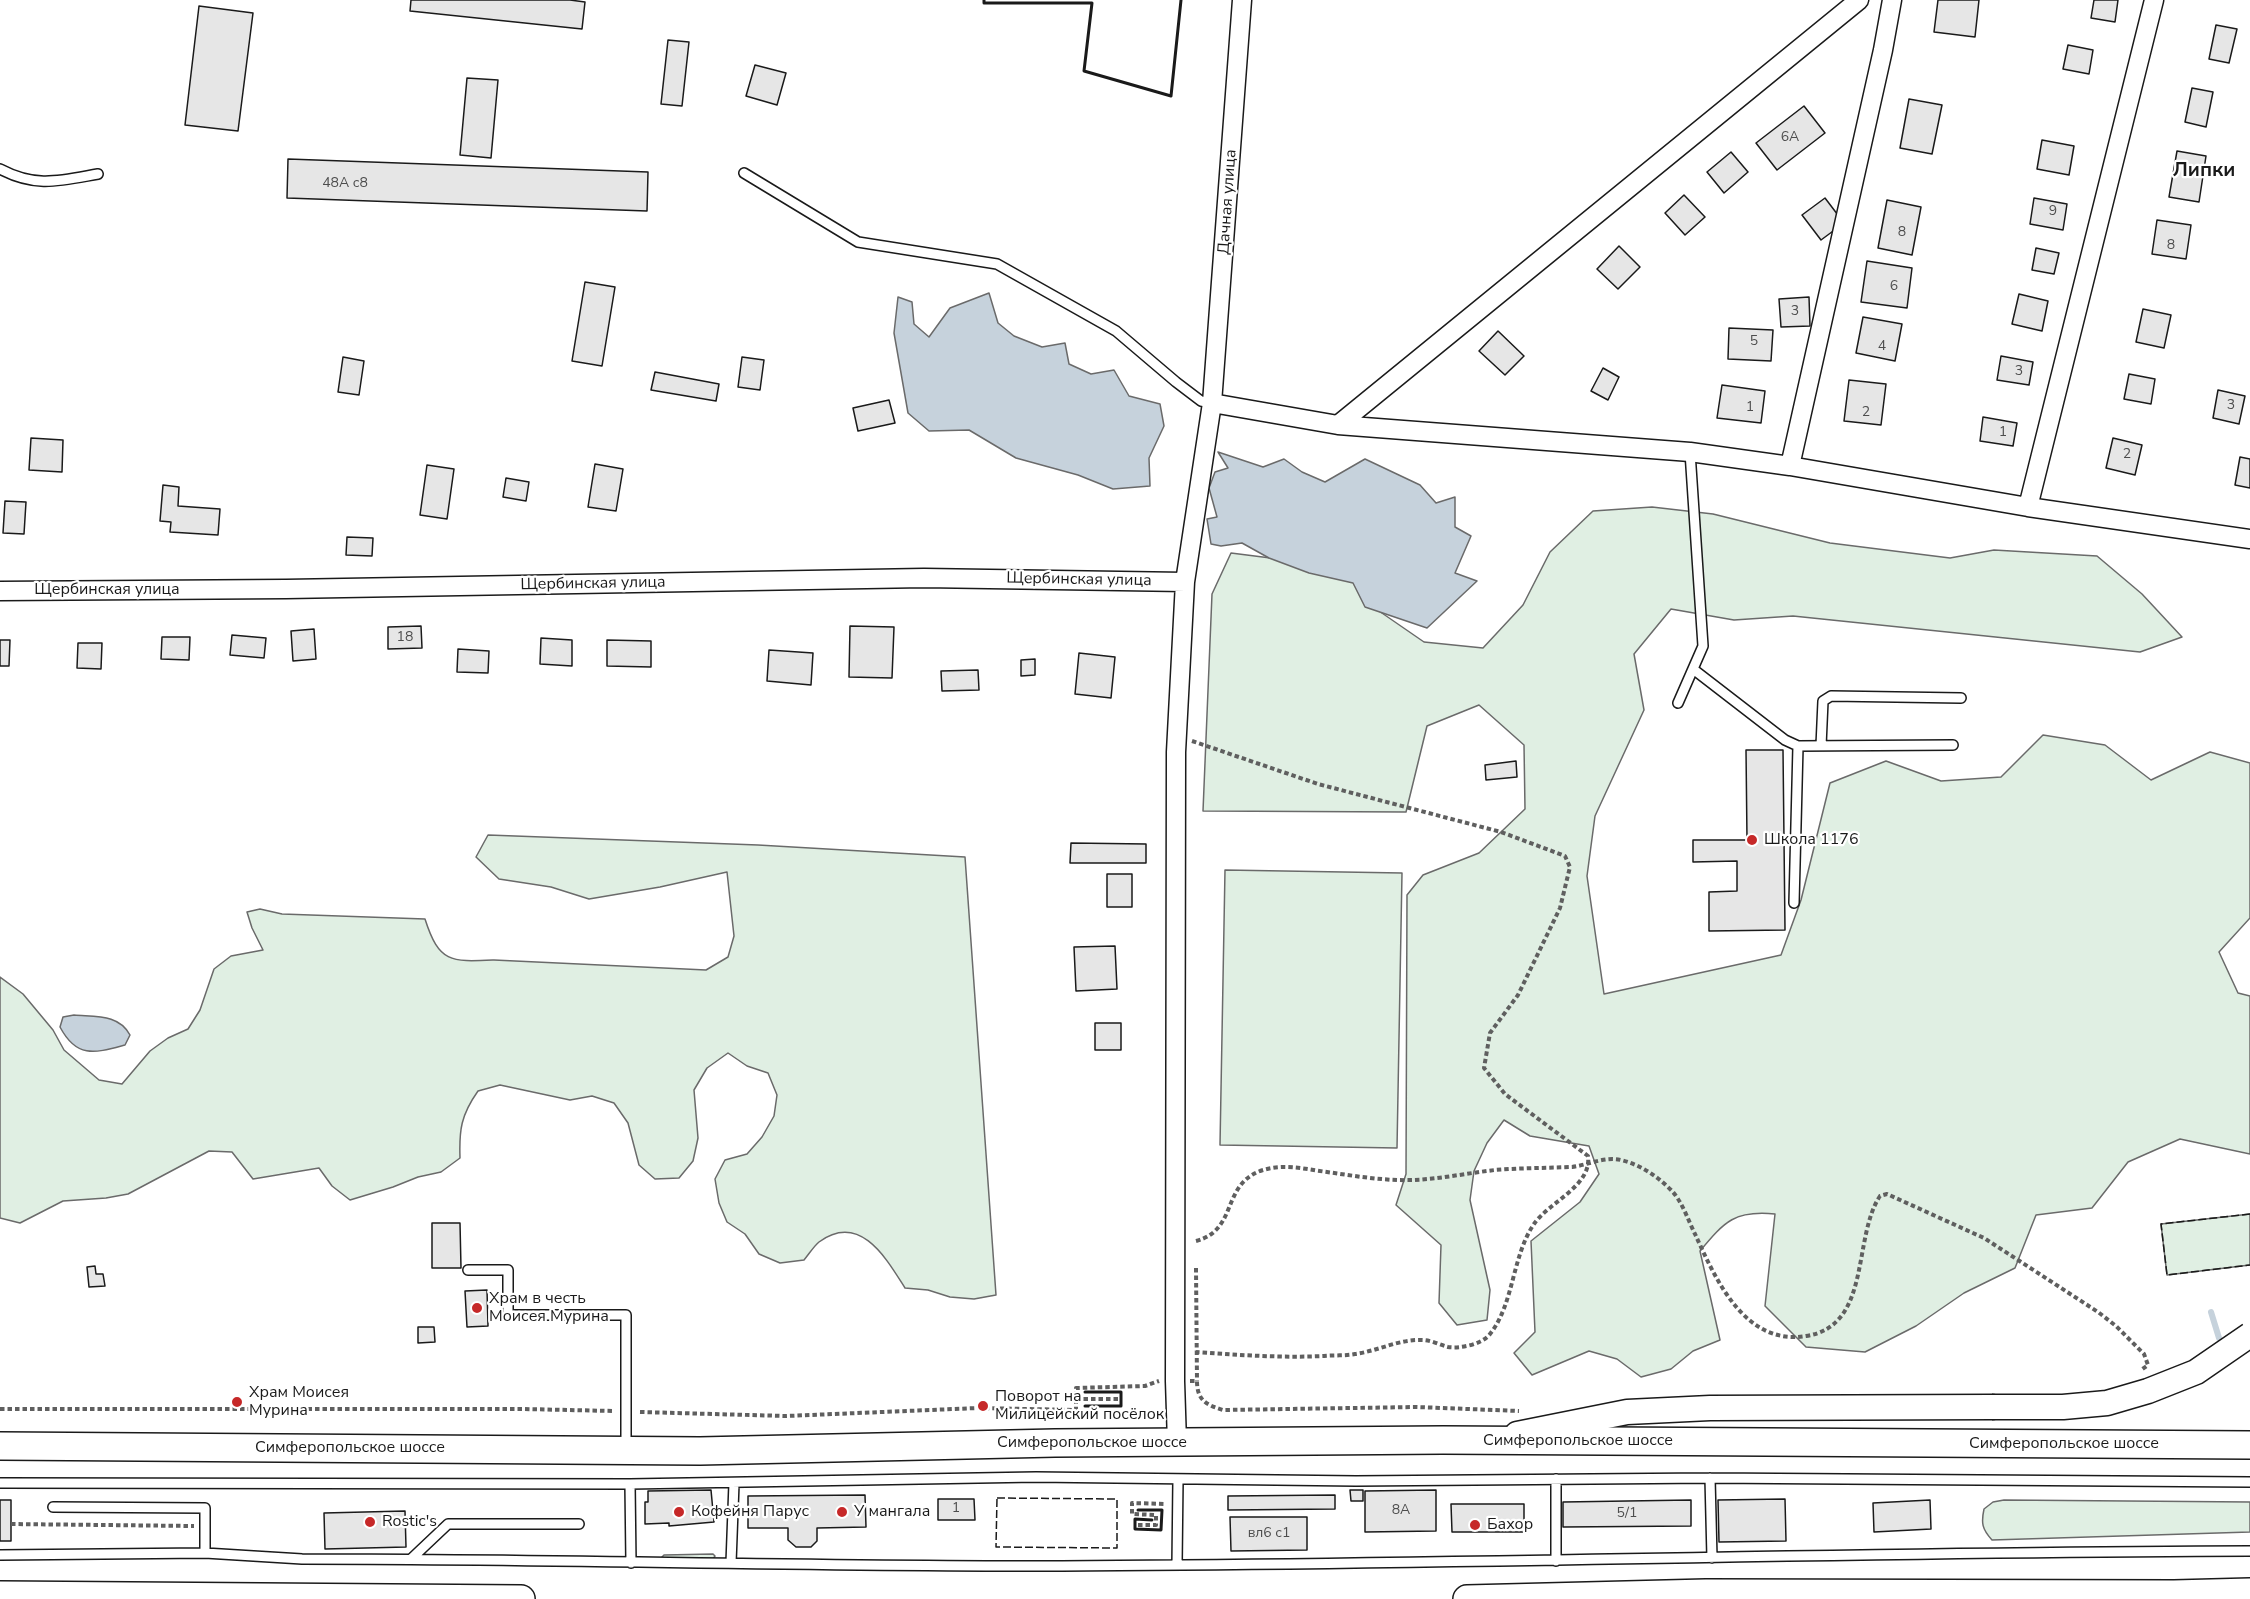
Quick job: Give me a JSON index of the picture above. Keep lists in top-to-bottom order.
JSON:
{
  "streets": {
    "main road": ["Симферопольское шоссе"],
    "street": ["Дачная улица", "Щербинская улица"]
  },
  "crossings": [
    ["Дачная улица", "Щербинская улица"],
    ["Дачная улица", "Симферопольское шоссе"]
  ],
  "districts": ["Липки"],
  "places": [
    "Школа 1176",
    "Храм в честь Моисея Мурина",
    "Храм Моисея Мурина",
    "Поворот на Милицейский посёлок",
    "Кофейня Парус",
    "У мангала",
    "Rostic's",
    "Бахор"
  ],
  "house_numbers": [
    "6А",
    "48А с8",
    "9",
    "8",
    "8",
    "6",
    "3",
    "5",
    "4",
    "3",
    "3",
    "1",
    "2",
    "1",
    "2",
    "18",
    "1",
    "8А",
    "5/1",
    "вл6 с1"
  ]
}
